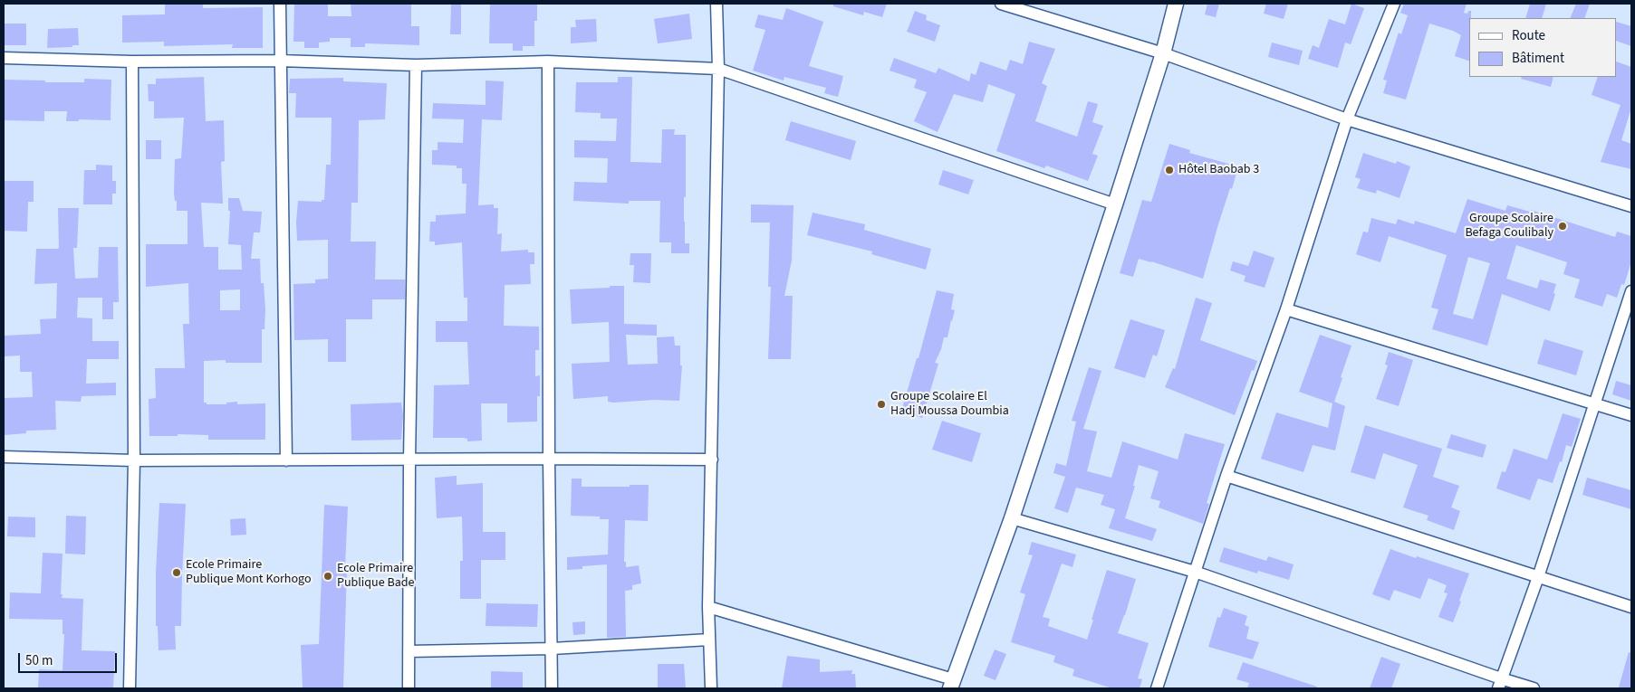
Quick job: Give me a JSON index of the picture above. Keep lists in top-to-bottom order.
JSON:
{
  "places": [
    "Hôtel Baobab 3",
    "Groupe Scolaire Befaga Coulibaly",
    "Groupe Scolaire El Hadj Moussa Doumbia",
    "Ecole Primaire Publique Mont Korhogo",
    "Ecole Primaire Publique Bade"
  ],
  "legend": ["Route", "Bâtiment"],
  "scale_bar": "50 m"
}
